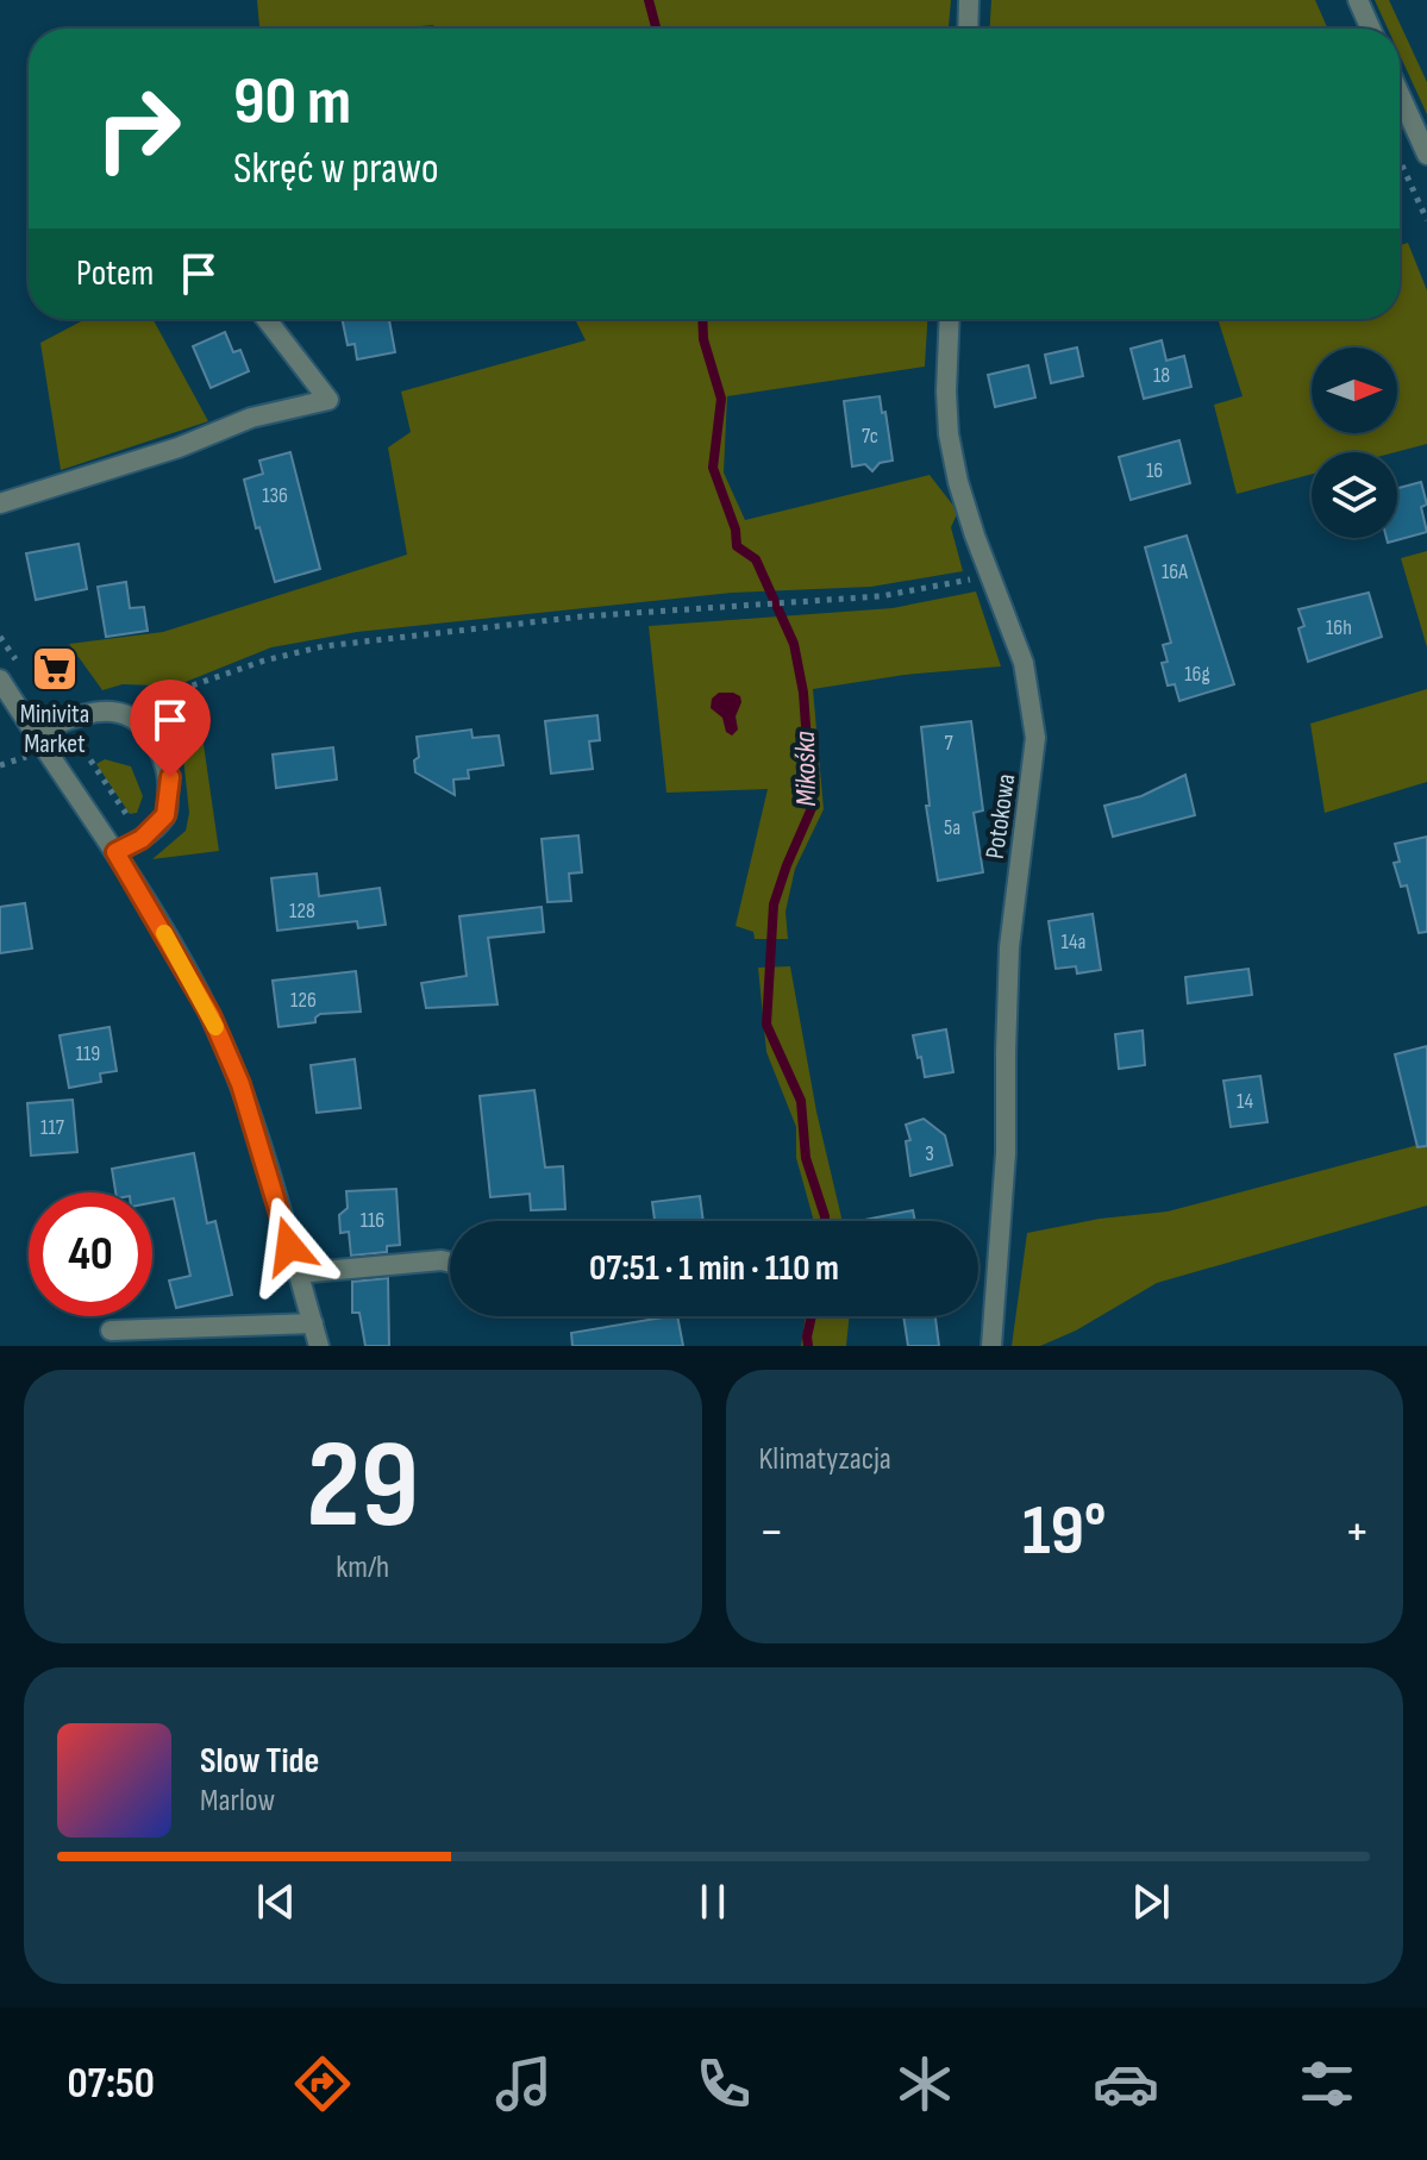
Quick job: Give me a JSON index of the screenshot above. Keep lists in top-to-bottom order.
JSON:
{
  "streets": {
    "street": ["Potokowa"]
  },
  "water": ["Mikośka"],
  "places": {
    "supermarket": ["Minivita Market"]
  },
  "house_numbers": [
    "18",
    "7c",
    "16",
    "136",
    "16A",
    "16h",
    "16g",
    "7",
    "5a",
    "128",
    "14a",
    "126",
    "119",
    "14",
    "117",
    "3",
    "116"
  ],
  "north": "right",
  "page": {
    "turn": ["90 m", "Skręć w prawo"],
    "then": "Potem",
    "limit": "40",
    "trip": "07:51 · 1 min · 110 m",
    "tile": [
      ["29", "km/h"],
      "Klimatyzacja"
    ],
    "heat": ["−", "19°", "+"],
    "song": ["Slow Tide", "Marlow"],
    "tabs": "07:50"
  }
}
